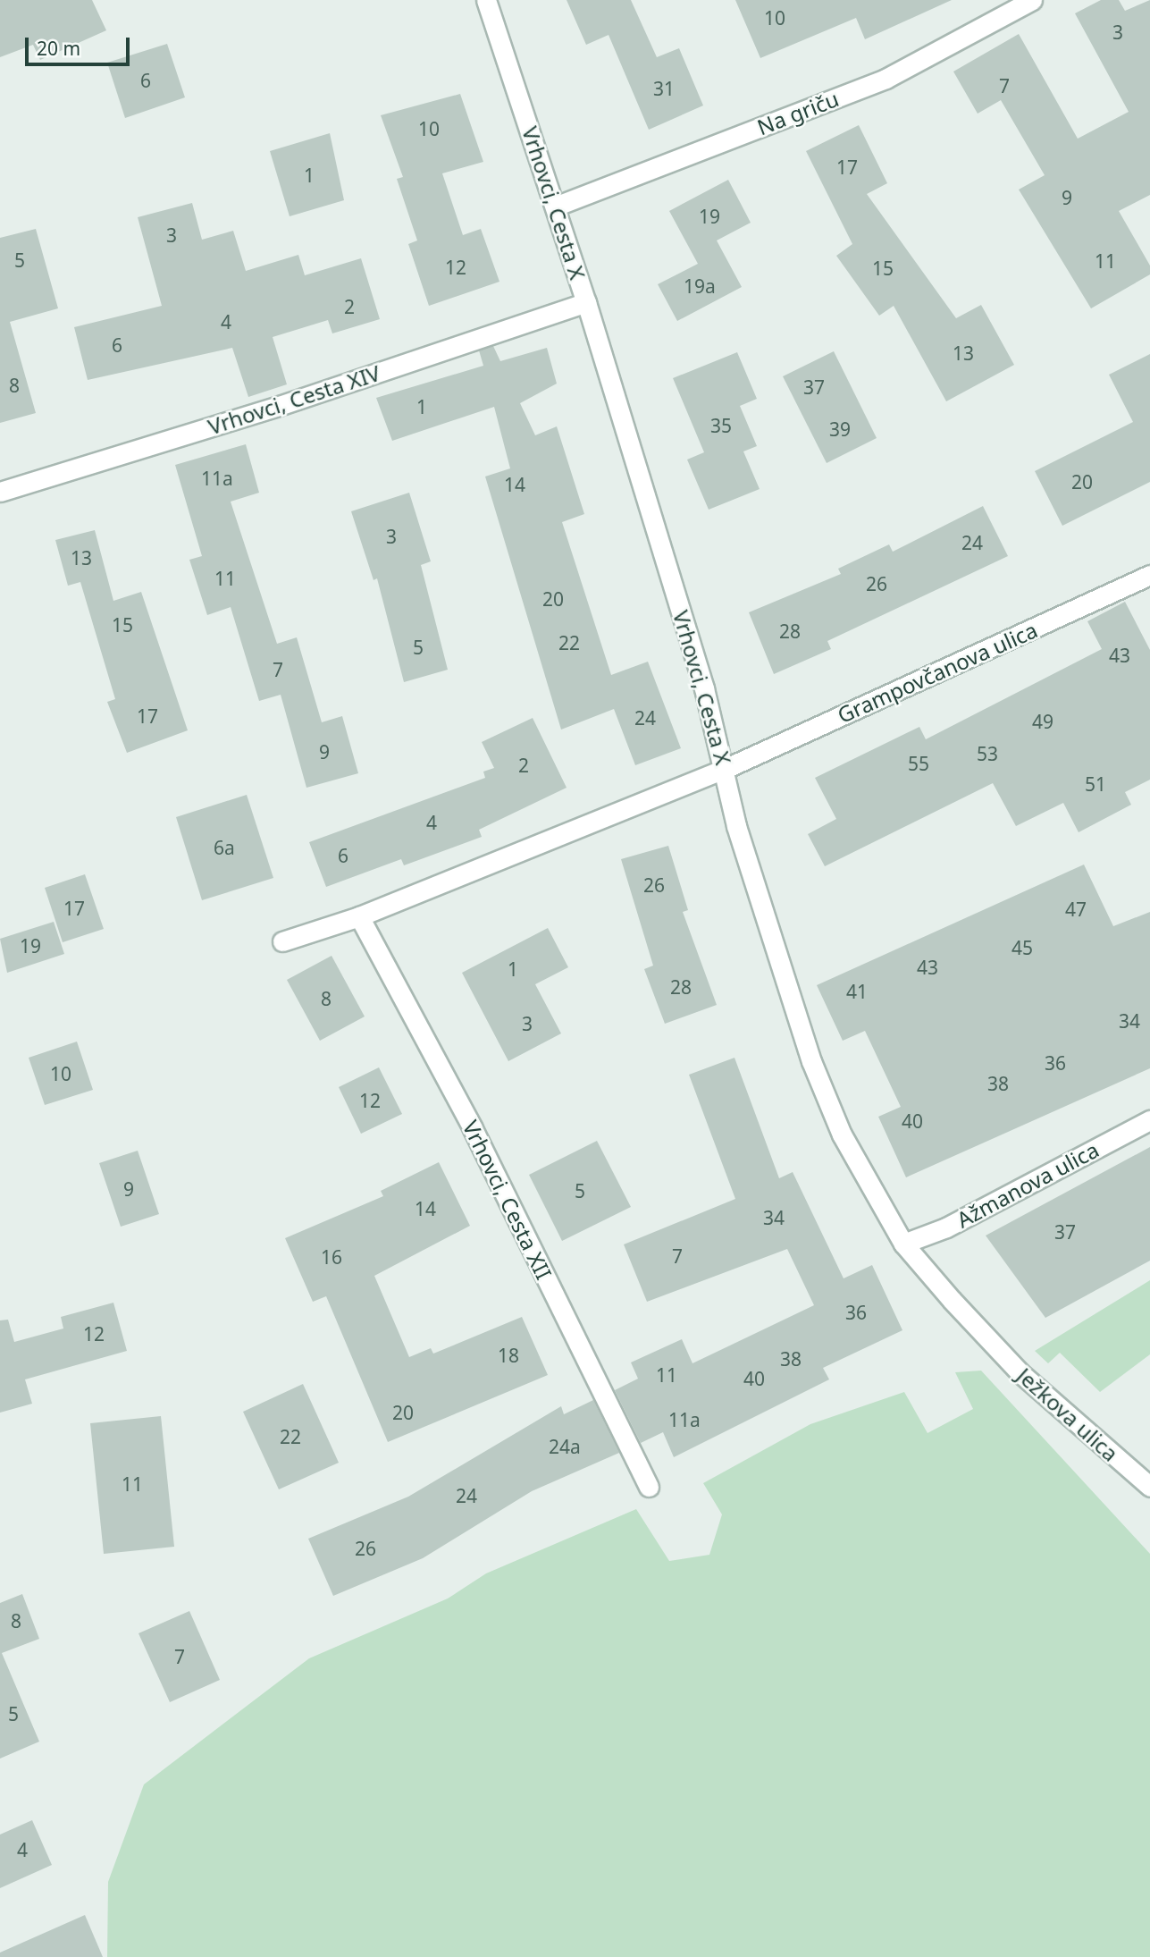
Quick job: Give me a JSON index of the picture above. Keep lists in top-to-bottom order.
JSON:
{
  "streets": {
    "street": [
      "Na griču",
      "Vrhovci, Cesta X",
      "Vrhovci, Cesta XIV",
      "Grampovčanova ulica",
      "Ažmanova ulica",
      "Vrhovci, Cesta XII",
      "Ježkova ulica"
    ]
  },
  "crossings": [
    ["Na griču", "Vrhovci, Cesta X"],
    ["Vrhovci, Cesta X", "Vrhovci, Cesta XIV"],
    ["Vrhovci, Cesta X", "Grampovčanova ulica"],
    ["Vrhovci, Cesta X", "Ažmanova ulica"],
    ["Vrhovci, Cesta X", "Ježkova ulica"]
  ],
  "house_numbers": [
    "10",
    "3",
    "6",
    "7",
    "31",
    "10",
    "17",
    "1",
    "9",
    "19",
    "3",
    "5",
    "11",
    "12",
    "15",
    "19a",
    "2",
    "4",
    "6",
    "13",
    "8",
    "37",
    "1",
    "35",
    "39",
    "11a",
    "20",
    "14",
    "3",
    "24",
    "13",
    "11",
    "26",
    "20",
    "15",
    "28",
    "22",
    "5",
    "43",
    "7",
    "17",
    "24",
    "49",
    "9",
    "53",
    "55",
    "2",
    "51",
    "4",
    "6a",
    "6",
    "26",
    "17",
    "47",
    "19",
    "45",
    "43",
    "1",
    "28",
    "41",
    "8",
    "34",
    "3",
    "36",
    "10",
    "38",
    "12",
    "40",
    "9",
    "5",
    "14",
    "34",
    "37",
    "7",
    "16",
    "36",
    "12",
    "18",
    "38",
    "11",
    "40",
    "20",
    "11a",
    "22",
    "24a",
    "11",
    "24",
    "26",
    "8",
    "7",
    "5",
    "4"
  ],
  "scale_bar": "20 m"
}
